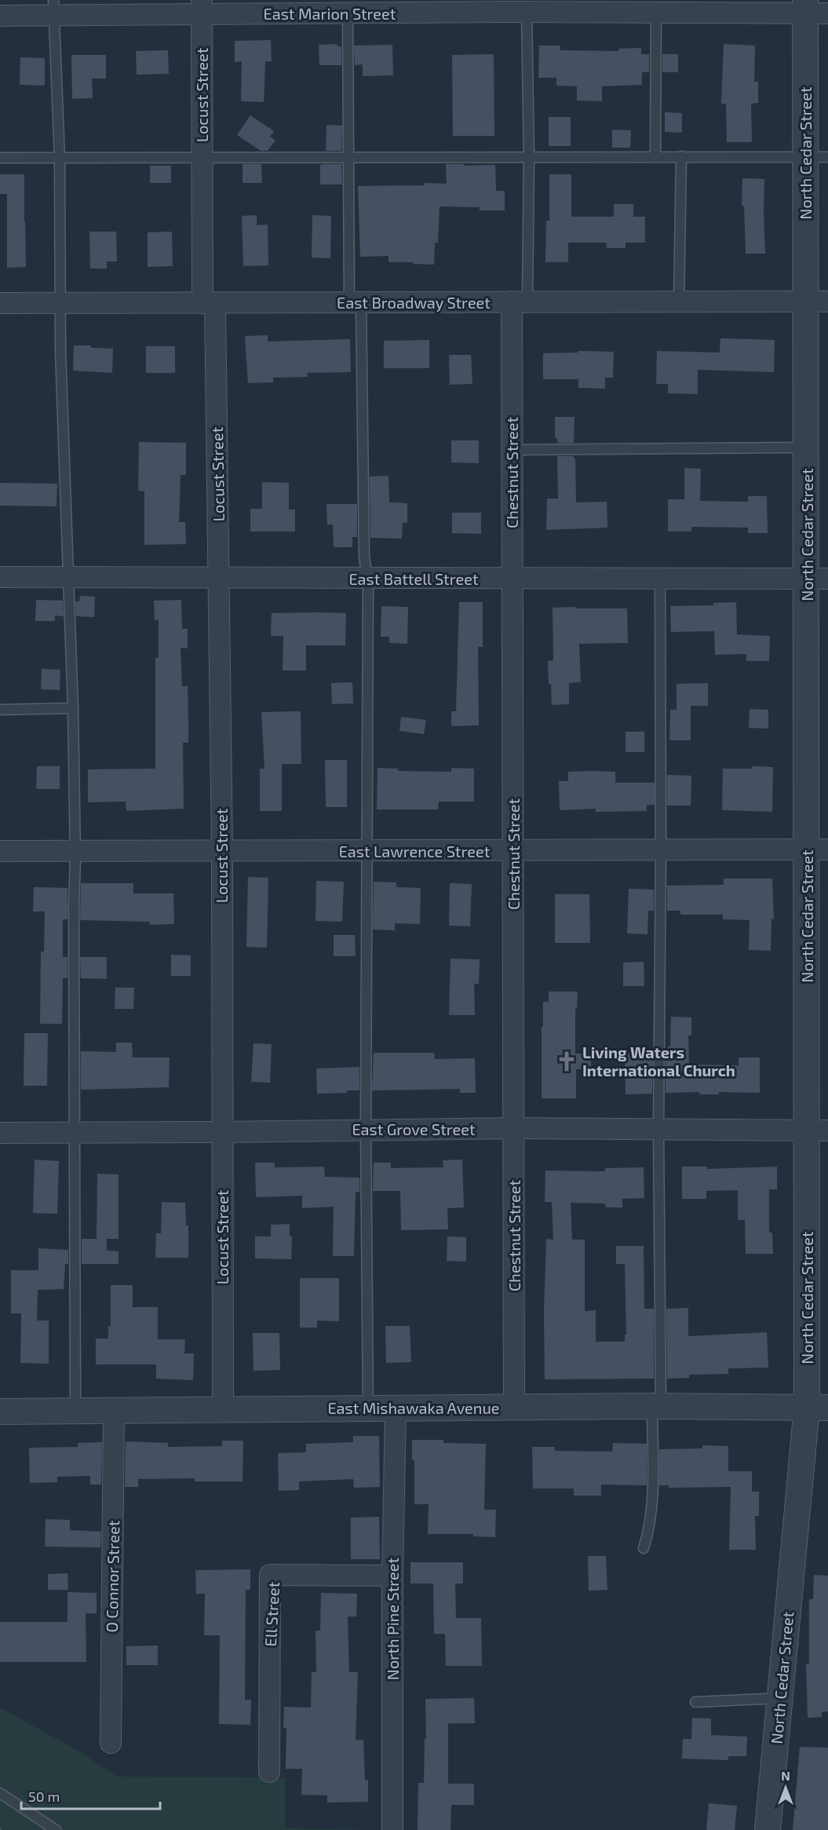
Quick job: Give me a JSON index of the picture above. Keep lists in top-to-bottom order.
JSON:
{
  "streets": {
    "street": [
      "East Marion Street",
      "Locust Street",
      "North Cedar Street",
      "East Broadway Street",
      "Chestnut Street",
      "East Battell Street",
      "East Lawrence Street",
      "East Grove Street",
      "East Mishawaka Avenue",
      "O Connor Street",
      "Ell Street",
      "North Pine Street"
    ]
  },
  "crossings": [
    ["East Marion Street", "Locust Street"],
    ["East Marion Street", "North Cedar Street"],
    ["Locust Street", "East Broadway Street"],
    ["Locust Street", "East Battell Street"],
    ["Locust Street", "East Lawrence Street"],
    ["Locust Street", "East Grove Street"],
    ["Locust Street", "East Mishawaka Avenue"],
    ["North Cedar Street", "East Broadway Street"],
    ["North Cedar Street", "East Battell Street"],
    ["North Cedar Street", "East Lawrence Street"],
    ["North Cedar Street", "East Grove Street"],
    ["North Cedar Street", "East Mishawaka Avenue"],
    ["East Broadway Street", "Chestnut Street"],
    ["Chestnut Street", "East Battell Street"],
    ["Chestnut Street", "East Lawrence Street"],
    ["Chestnut Street", "East Grove Street"],
    ["Chestnut Street", "East Mishawaka Avenue"],
    ["East Mishawaka Avenue", "O Connor Street"],
    ["East Mishawaka Avenue", "North Pine Street"],
    ["Ell Street", "North Pine Street"]
  ],
  "places": {
    "church": ["Living Waters International Church"]
  },
  "scale_bar": "50 m",
  "north": "top"
}
